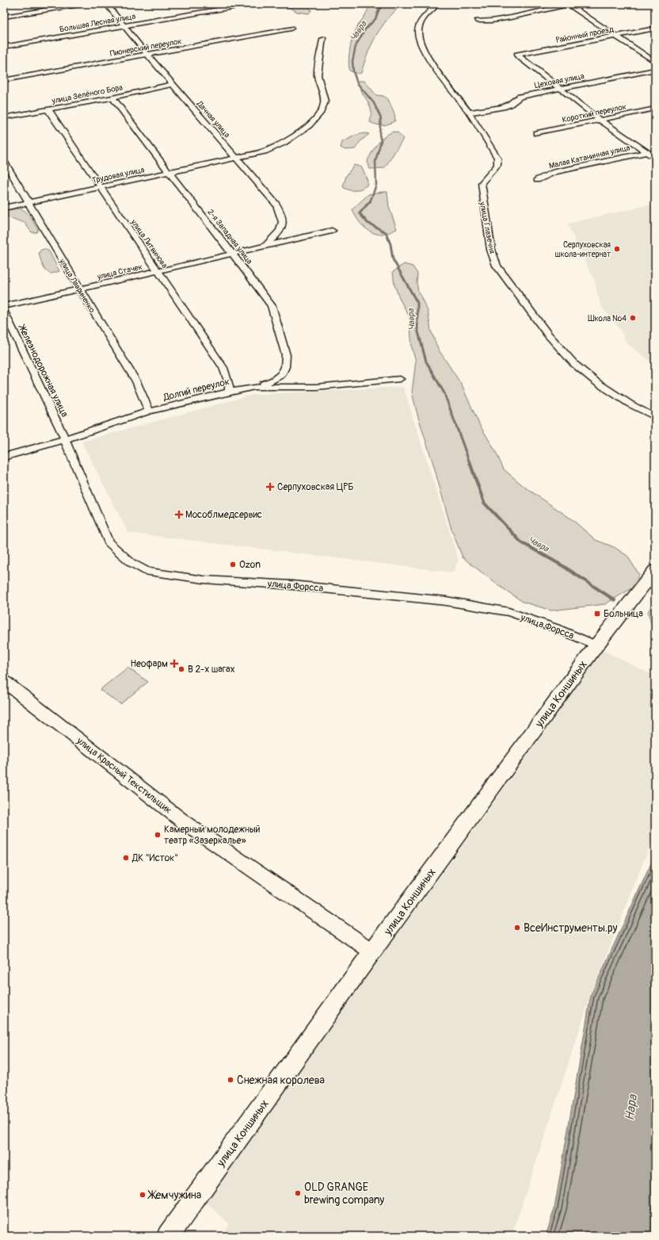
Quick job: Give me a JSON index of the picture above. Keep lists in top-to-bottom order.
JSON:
{
  "streets": {
    "main road": ["улица Коншиных"],
    "street": [
      "Большая Лесная улица",
      "Районный проезд",
      "Пионерский переулок",
      "Цеховая улица",
      "улица Зелёного Бора",
      "Короткий переулок",
      "Дачная улица",
      "Малая Катанинная улица",
      "Трудовая улица",
      "улица Глазечня",
      "2-я Западная улица",
      "улица Литвинова",
      "улица Стачек",
      "улица Лавриненко",
      "Железнодорожная улица",
      "Долгий переулок",
      "улица Форсса",
      "улица Красный Текстильщик"
    ]
  },
  "crossings": [
    ["Большая Лесная улица", "Дачная улица"],
    ["Районный проезд", "Цеховая улица"],
    ["Пионерский переулок", "Дачная улица"],
    ["Цеховая улица", "улица Глазечня"],
    ["улица Зелёного Бора", "Дачная улица"],
    ["улица Зелёного Бора", "2-я Западная улица"],
    ["улица Зелёного Бора", "улица Литвинова"],
    ["Дачная улица", "Трудовая улица"],
    ["Дачная улица", "улица Стачек"],
    ["Трудовая улица", "2-я Западная улица"],
    ["Трудовая улица", "улица Литвинова"],
    ["Трудовая улица", "улица Лавриненко"],
    ["2-я Западная улица", "улица Стачек"],
    ["2-я Западная улица", "Долгий переулок"],
    ["улица Литвинова", "улица Стачек"],
    ["улица Литвинова", "Долгий переулок"],
    ["улица Стачек", "улица Лавриненко"],
    ["улица Лавриненко", "Долгий переулок"],
    ["Железнодорожная улица", "Долгий переулок"],
    ["Железнодорожная улица", "улица Форсса"],
    ["Долгий переулок", "улица Форсса"],
    ["улица Форсса", "улица Коншиных"],
    ["улица Коншиных", "улица Красный Текстильщик"]
  ],
  "water": ["Чавра", "Нара"],
  "places": {
    "other": [
      "Серпуховская школа-интернат",
      "Школа №4",
      "Ozon",
      "В 2-х шагах",
      "Камерный молодежный театр «Зазеркалье»",
      "ДК \"Исток\"",
      "ВсеИнструменты.ру",
      "Снежная королева",
      "OLD GRANGE brewing company",
      "Жемчужина"
    ],
    "health": ["Серпуховская ЦРБ", "Мособлмедсервис", "Неофарм"],
    "transit": ["Больница"]
  }
}
